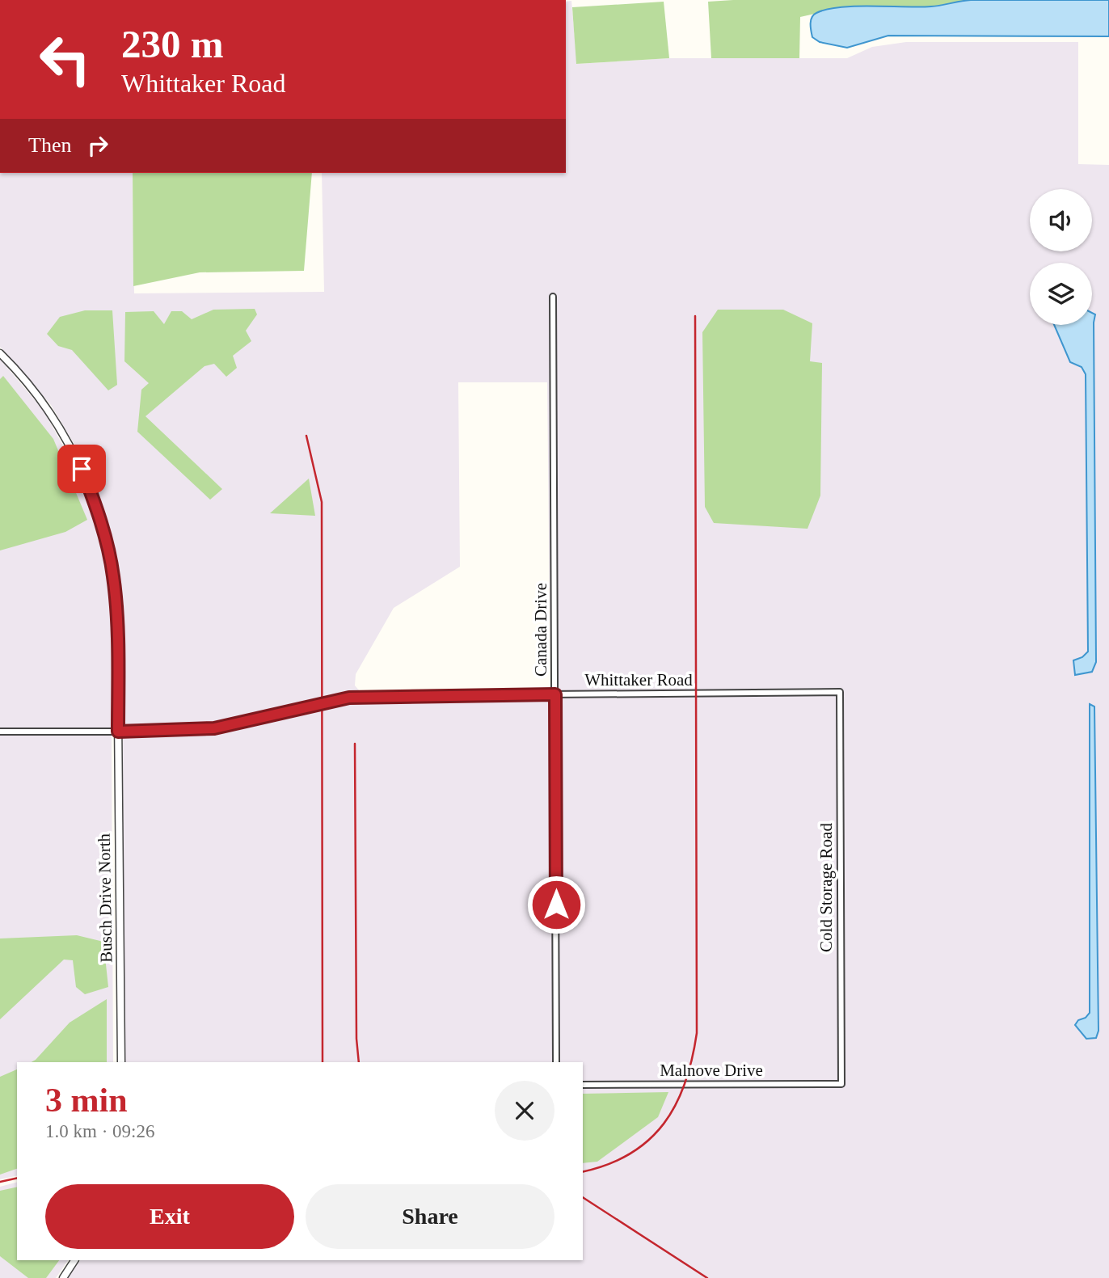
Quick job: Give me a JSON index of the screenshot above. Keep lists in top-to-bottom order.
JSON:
{
  "streets": {
    "street": [
      "Canada Drive",
      "Whittaker Road",
      "Cold Storage Road",
      "Busch Drive North",
      "Malnove Drive"
    ]
  },
  "crossings": [
    ["Canada Drive", "Whittaker Road"],
    ["Whittaker Road", "Cold Storage Road"],
    ["Whittaker Road", "Busch Drive North"],
    ["Cold Storage Road", "Malnove Drive"]
  ],
  "page": {
    "turn": ["230 m", "Whittaker Road"],
    "then": "Then",
    "heading": ["3 min", "1.0 km · 09:26"],
    "buttons": ["Exit", "Share"]
  }
}
